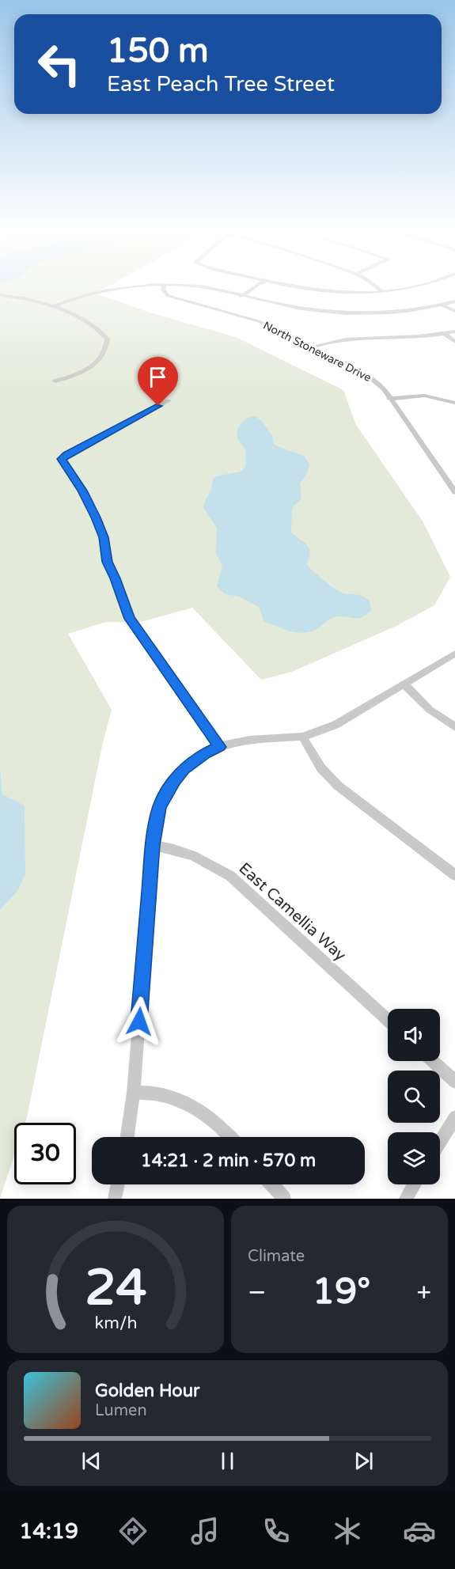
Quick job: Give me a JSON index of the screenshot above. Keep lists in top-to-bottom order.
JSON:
{
  "streets": {
    "street": ["North Stoneware Drive", "East Camellia Way"]
  },
  "page": {
    "turn": ["150 m", "East Peach Tree Street"],
    "limit": "30",
    "trip": "14:21 · 2 min · 570 m",
    "tile": "Climate",
    "heat": ["−", "19°", "+"],
    "song": ["Golden Hour", "Lumen"],
    "tabs": "14:19",
    "gauge": ["24", "km/h"]
  }
}
